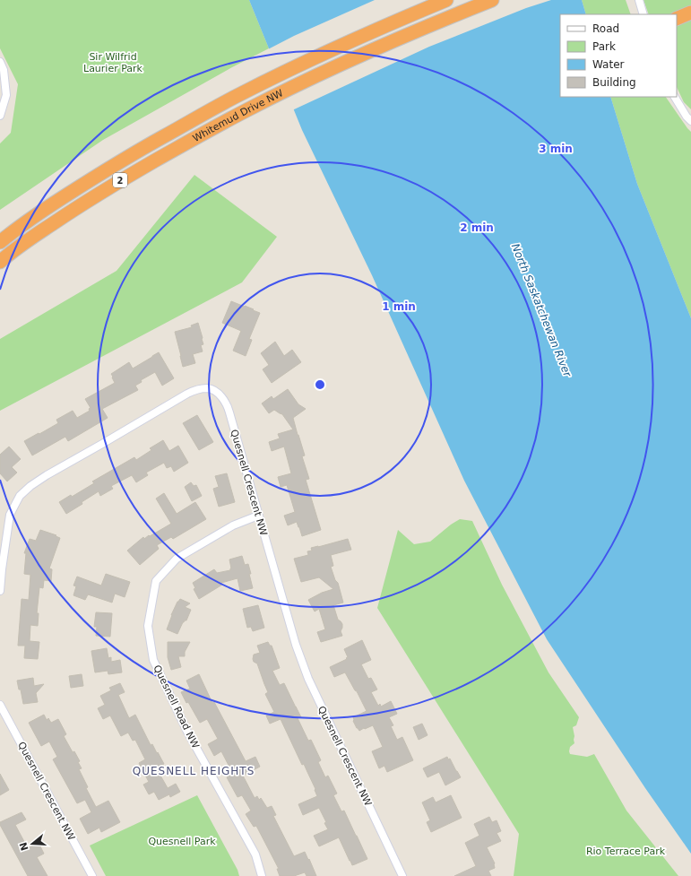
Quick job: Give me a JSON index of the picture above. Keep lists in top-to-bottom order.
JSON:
{
  "streets": {
    "highway": ["Whitemud Drive NW", "2"],
    "street": ["Quesnell Crescent NW", "Quesnell Road NW"]
  },
  "crossings": [
    ["Quesnell Crescent NW", "Quesnell Road NW"]
  ],
  "districts": ["QUESNELL HEIGHTS"],
  "water": ["North Saskatchewan River"],
  "parks": ["Sir Wilfrid Laurier Park", "Quesnell Park", "Rio Terrace Park"],
  "legend": [
    "Road",
    "Park",
    "Water",
    "Building"
  ],
  "north": "left",
  "rings": ["3 min", "2 min", "1 min"]
}
